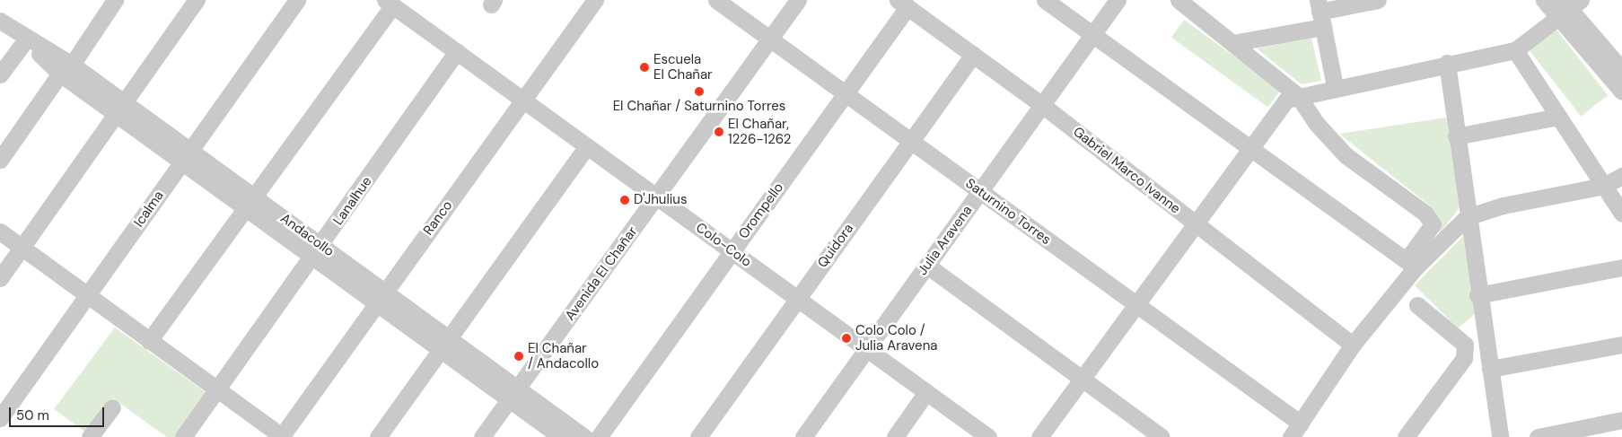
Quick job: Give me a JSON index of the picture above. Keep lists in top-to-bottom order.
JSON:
{
  "streets": {
    "street": [
      "Gabriel Marco Ivanne",
      "Lanalhue",
      "Icalma",
      "Orompello",
      "Saturnino Torres",
      "Ranco",
      "Andacollo",
      "Julia Aravena",
      "Colo-Colo",
      "Quidora",
      "Avenida El Chañar"
    ]
  },
  "crossings": [
    ["Gabriel Marco Ivanne", "Orompello"],
    ["Gabriel Marco Ivanne", "Julia Aravena"],
    ["Gabriel Marco Ivanne", "Quidora"],
    ["Lanalhue", "Andacollo"],
    ["Lanalhue", "Colo-Colo"],
    ["Icalma", "Andacollo"],
    ["Orompello", "Saturnino Torres"],
    ["Orompello", "Colo-Colo"],
    ["Saturnino Torres", "Julia Aravena"],
    ["Saturnino Torres", "Quidora"],
    ["Saturnino Torres", "Avenida El Chañar"],
    ["Ranco", "Andacollo"],
    ["Ranco", "Colo-Colo"],
    ["Andacollo", "Avenida El Chañar"],
    ["Julia Aravena", "Colo-Colo"],
    ["Colo-Colo", "Quidora"],
    ["Colo-Colo", "Avenida El Chañar"]
  ],
  "places": [
    "Escuela El Chañar",
    "El Chañar / Saturnino Torres",
    "El Chañar, 1226-1262",
    "D'Jhulius",
    "Colo Colo / Julia Aravena",
    "El Chañar / Andacollo"
  ],
  "scale_bar": "50 m"
}
